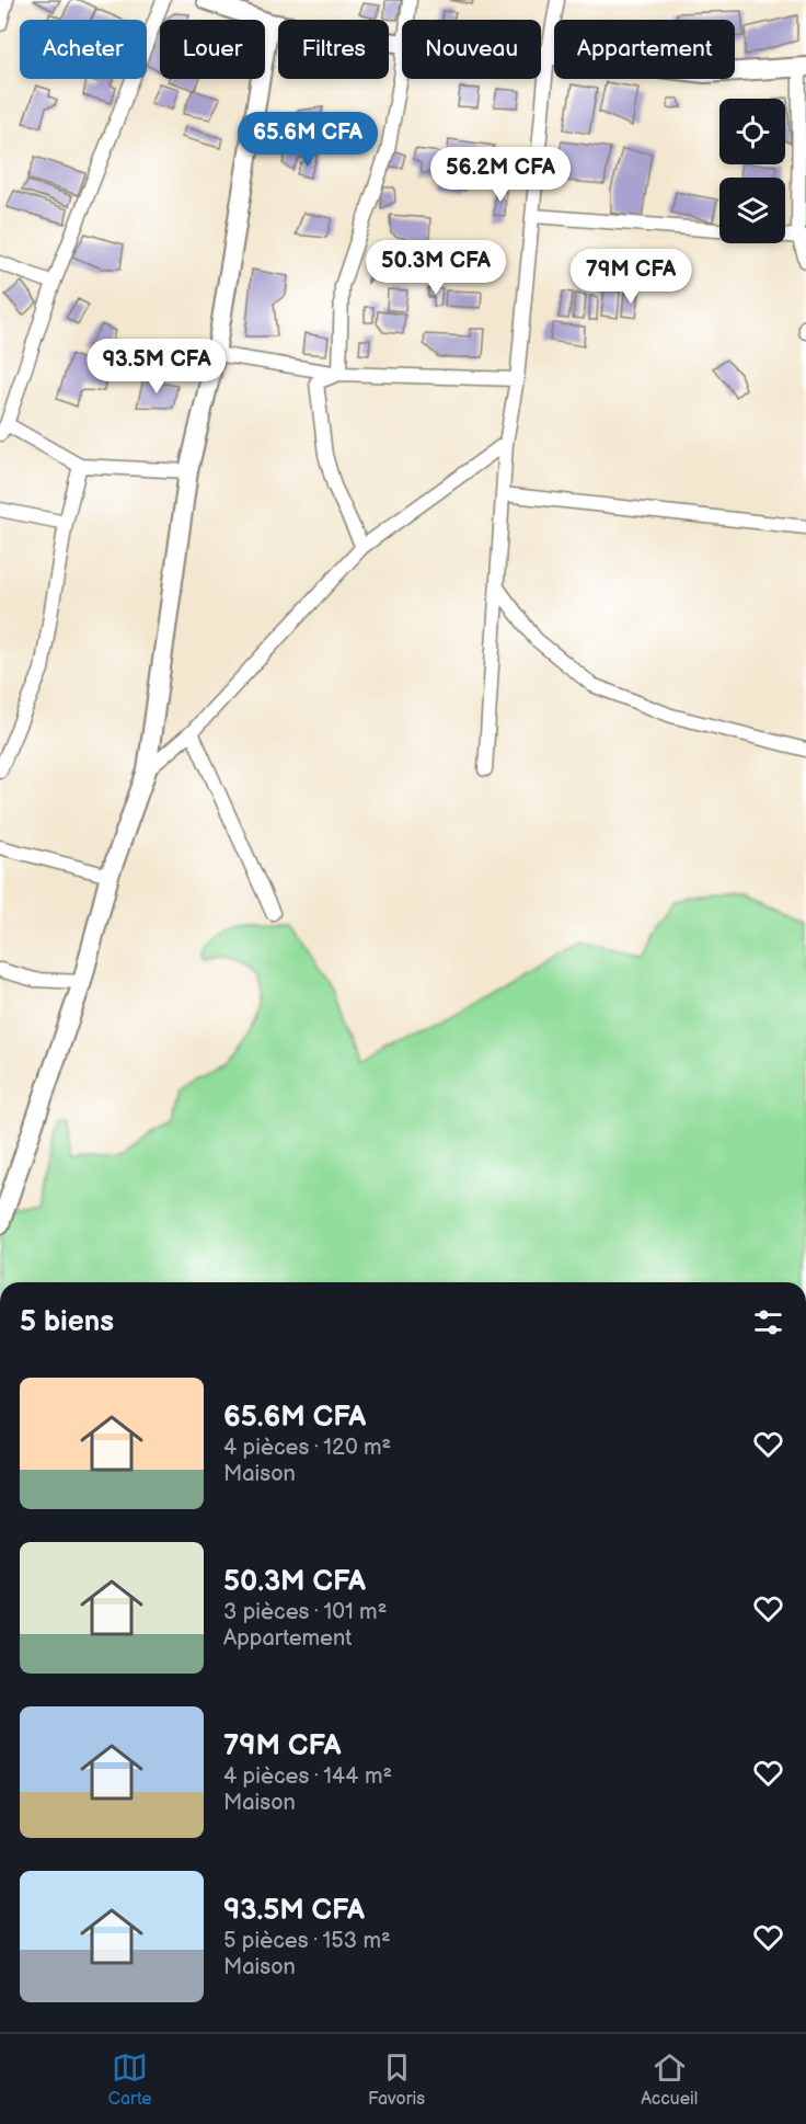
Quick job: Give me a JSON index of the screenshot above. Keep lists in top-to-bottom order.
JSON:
{
  "page": {
    "chip": [
      "Acheter",
      "Louer",
      "Filtres",
      "Nouveau",
      "Appartement"
    ],
    "price": [
      "65.6M CFA",
      "56.2M CFA",
      "50.3M CFA",
      "79M CFA",
      "93.5M CFA"
    ],
    "heading": "5 biens",
    "list": [
      {
        "name": "65.6M CFA",
        "note": "4 pièces · 120 m² · Maison"
      },
      {
        "name": "50.3M CFA",
        "note": "3 pièces · 101 m² · Appartement"
      },
      {
        "name": "79M CFA",
        "note": "4 pièces · 144 m² · Maison"
      },
      {
        "name": "93.5M CFA",
        "note": "5 pièces · 153 m² · Maison"
      }
    ],
    "tabs": ["Carte", "Favoris", "Accueil"]
  }
}
